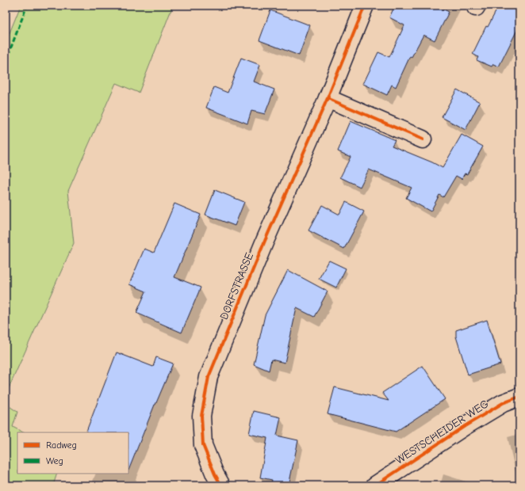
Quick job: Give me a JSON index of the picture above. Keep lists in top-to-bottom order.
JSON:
{
  "streets": {
    "street": ["DORFSTRASSE", "WESTSCHEIDER WEG"]
  },
  "legend": ["Radweg", "Weg"]
}
